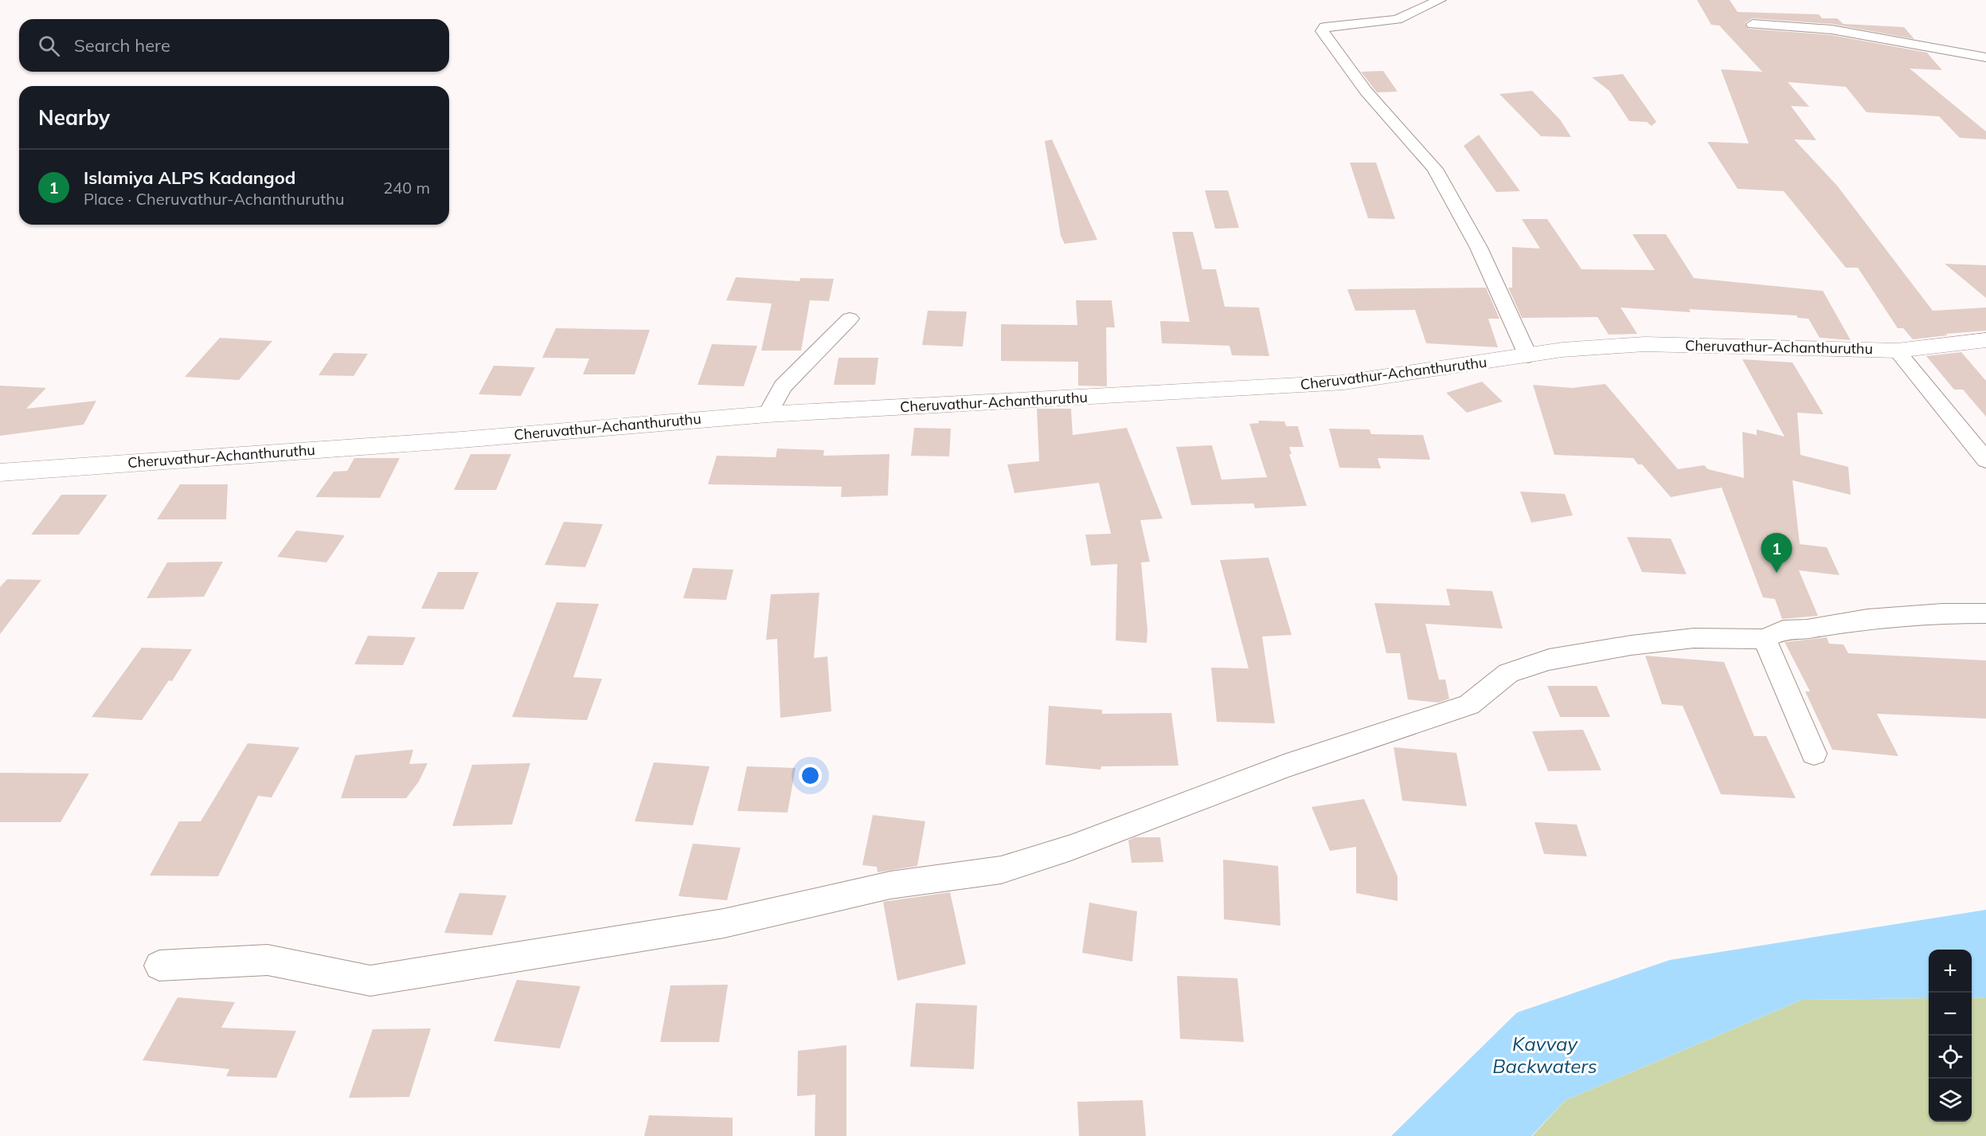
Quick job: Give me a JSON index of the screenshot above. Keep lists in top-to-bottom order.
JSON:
{
  "streets": {
    "main road": ["Cheruvathur-Achanthuruthu"]
  },
  "water": ["Kavvay Backwaters"],
  "page": {
    "search": "Search here",
    "heading": "Nearby",
    "list": [
      {
        "mark": "1",
        "name": "Islamiya ALPS Kadangod",
        "note": "Place · Cheruvathur-Achanthuruthu",
        "value": "240 m"
      }
    ],
    "pins": "1",
    "map_buttons": ["+", "−"]
  }
}
